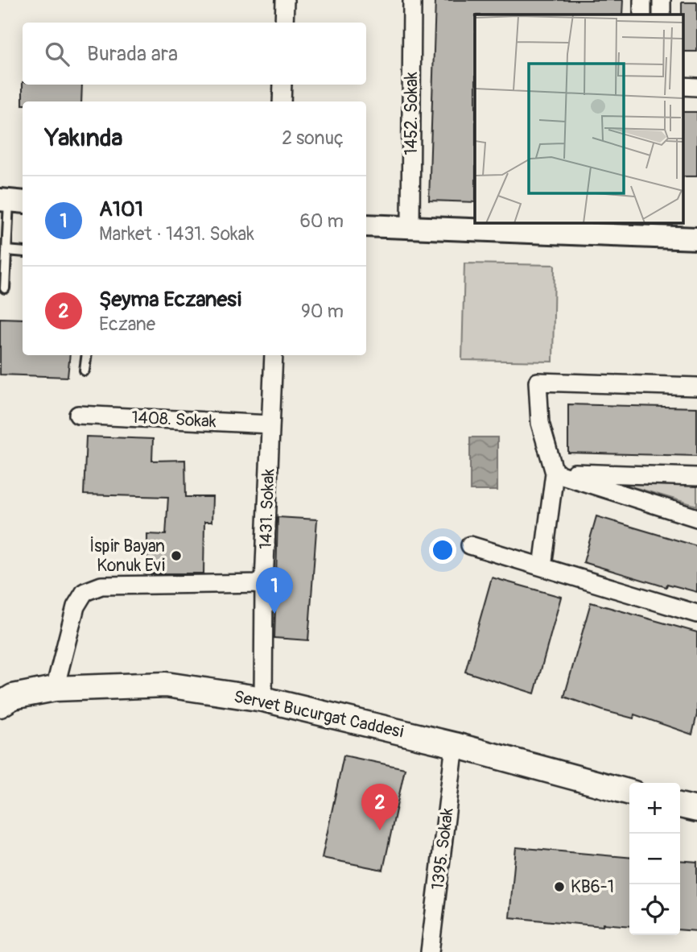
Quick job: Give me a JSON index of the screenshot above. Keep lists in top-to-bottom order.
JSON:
{
  "streets": {
    "main road": ["Servet Bucurgat Caddesi"],
    "street": [
      "1452. Sokak",
      "1408. Sokak",
      "1431. Sokak",
      "1395. Sokak"
    ]
  },
  "crossings": [
    ["1408. Sokak", "1431. Sokak"],
    ["1431. Sokak", "Servet Bucurgat Caddesi"],
    ["Servet Bucurgat Caddesi", "1395. Sokak"]
  ],
  "places": ["İspir Bayan Konuk Evi", "KB6-1"],
  "page": {
    "search": "Burada ara",
    "heading": ["Yakında", "2 sonuç"],
    "list": [
      {
        "mark": "1",
        "name": "A101",
        "note": "Market · 1431. Sokak",
        "value": "60 m"
      },
      {
        "mark": "2",
        "name": "Şeyma Eczanesi",
        "note": "Eczane",
        "value": "90 m"
      }
    ],
    "pins": ["1", "2"],
    "map_buttons": ["+", "−"]
  }
}
